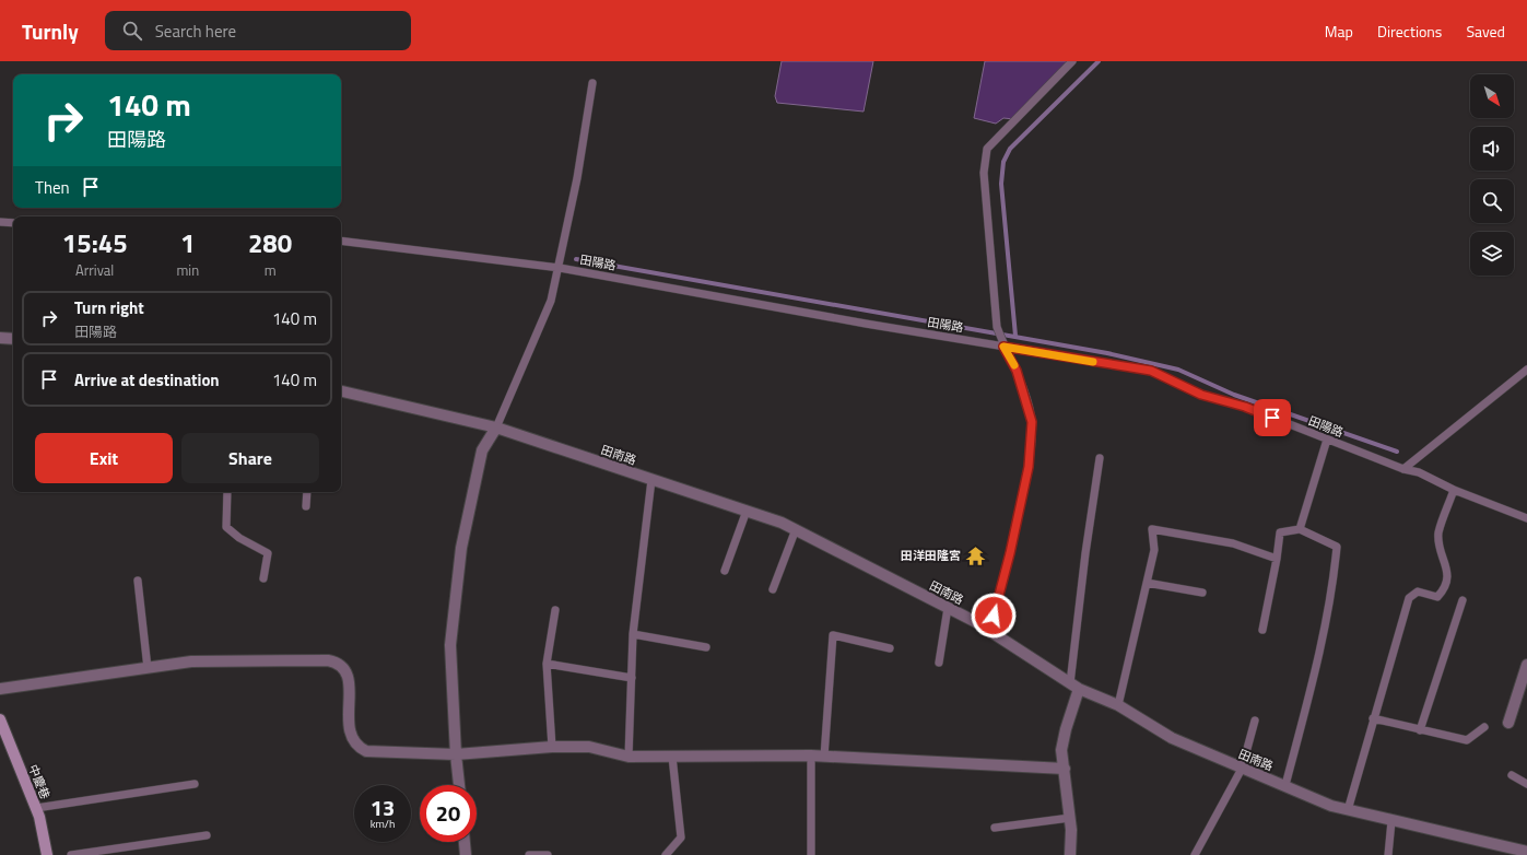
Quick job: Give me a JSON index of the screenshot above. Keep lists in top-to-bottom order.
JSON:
{
  "streets": {
    "street": ["田南路", "中慶巷"],
    "lane": ["田陽路"]
  },
  "places": {
    "temple": ["田洋田隆宮"]
  },
  "north": "bottom right",
  "page": {
    "header": "Turnly",
    "search": "Search here",
    "nav": ["Map", "Directions", "Saved"],
    "turn": ["140 m", "田陽路"],
    "then": "Then",
    "eta": [
      "15:45",
      "Arrival",
      "1",
      "min",
      "280",
      "m"
    ],
    "list": [
      {
        "name": "Turn right",
        "note": "田陽路",
        "value": "140 m"
      },
      {
        "name": "Arrive at destination",
        "value": "140 m"
      }
    ],
    "buttons": ["Exit", "Share"],
    "speed": "13 km/h",
    "limit": "20"
  }
}
